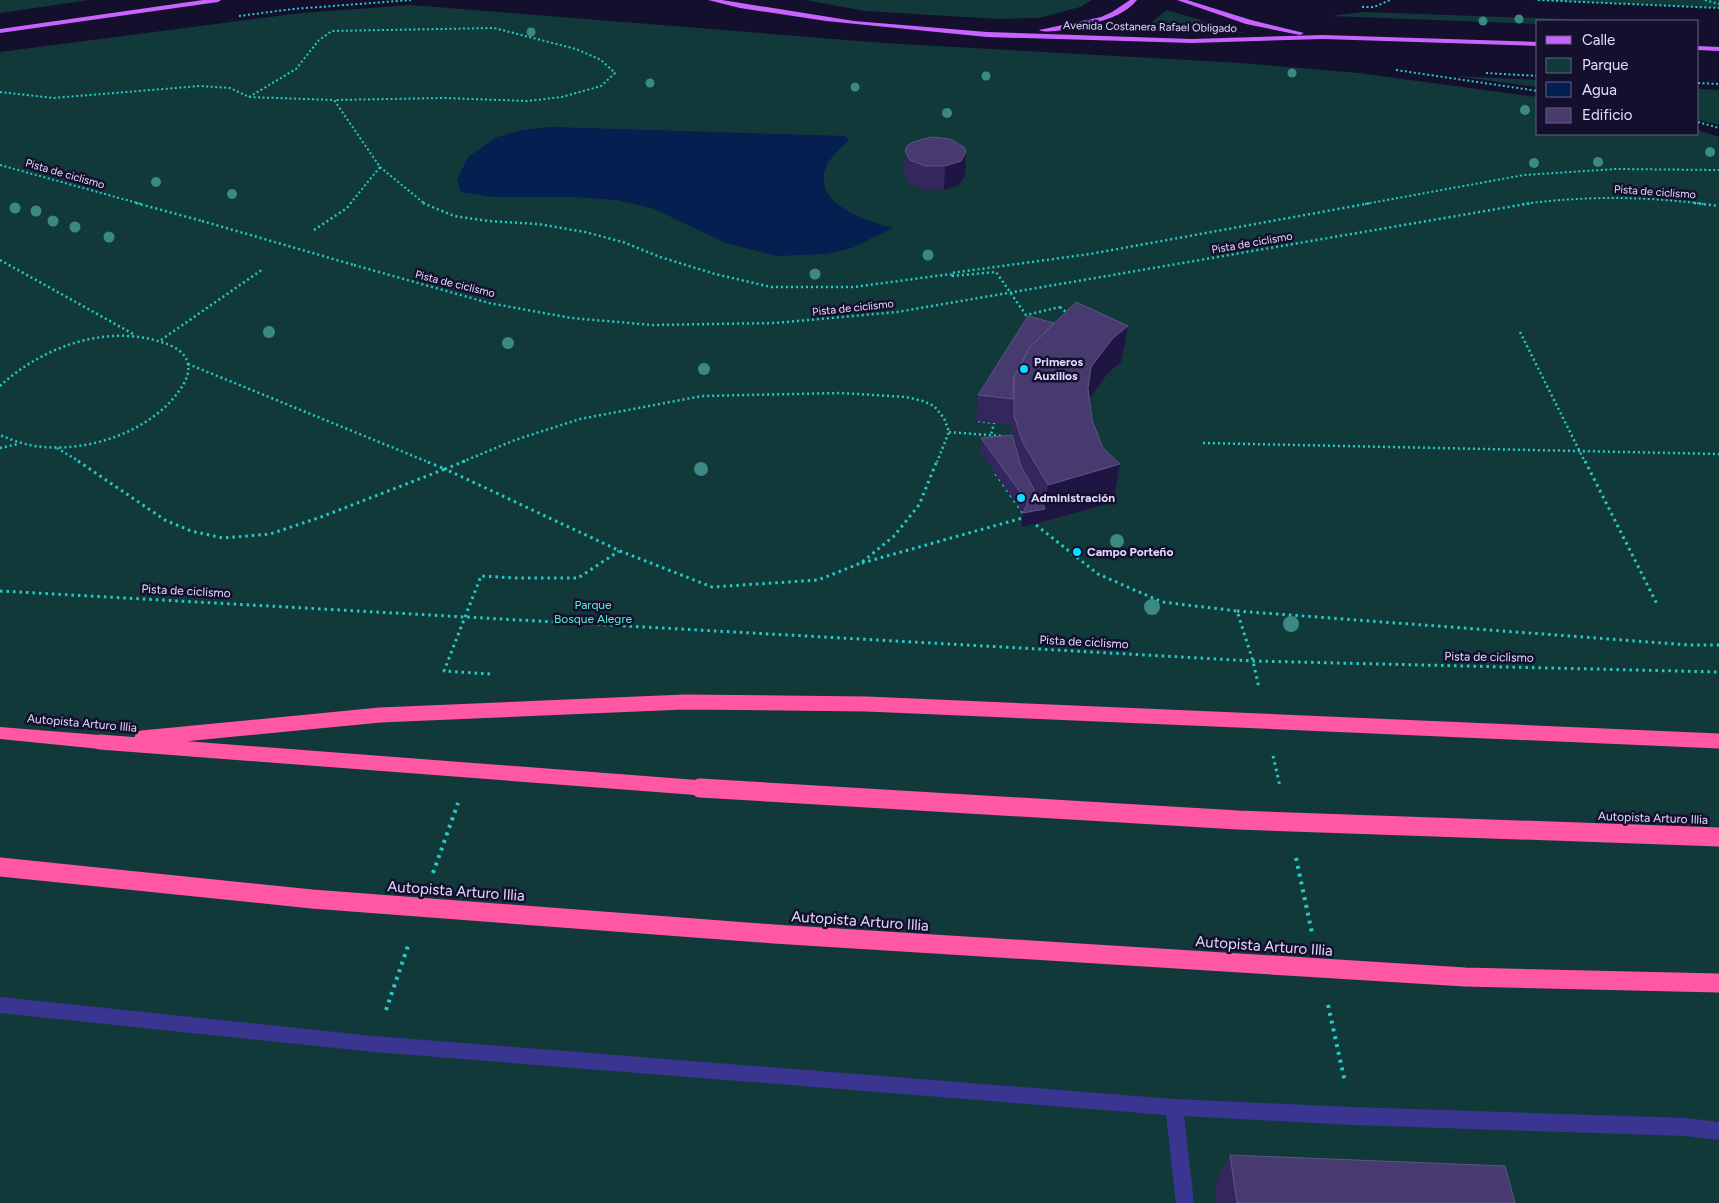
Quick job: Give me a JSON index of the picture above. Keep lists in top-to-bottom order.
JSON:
{
  "streets": {
    "highway": ["Autopista Arturo Illia"],
    "main road": ["Avenida Costanera Rafael Obligado"],
    "path": ["Pista de ciclismo"]
  },
  "parks": ["Parque Bosque Alegre"],
  "places": ["Primeros Auxilios", "Administración", "Campo Porteño"],
  "legend": [
    "Calle",
    "Parque",
    "Agua",
    "Edificio"
  ]
}
